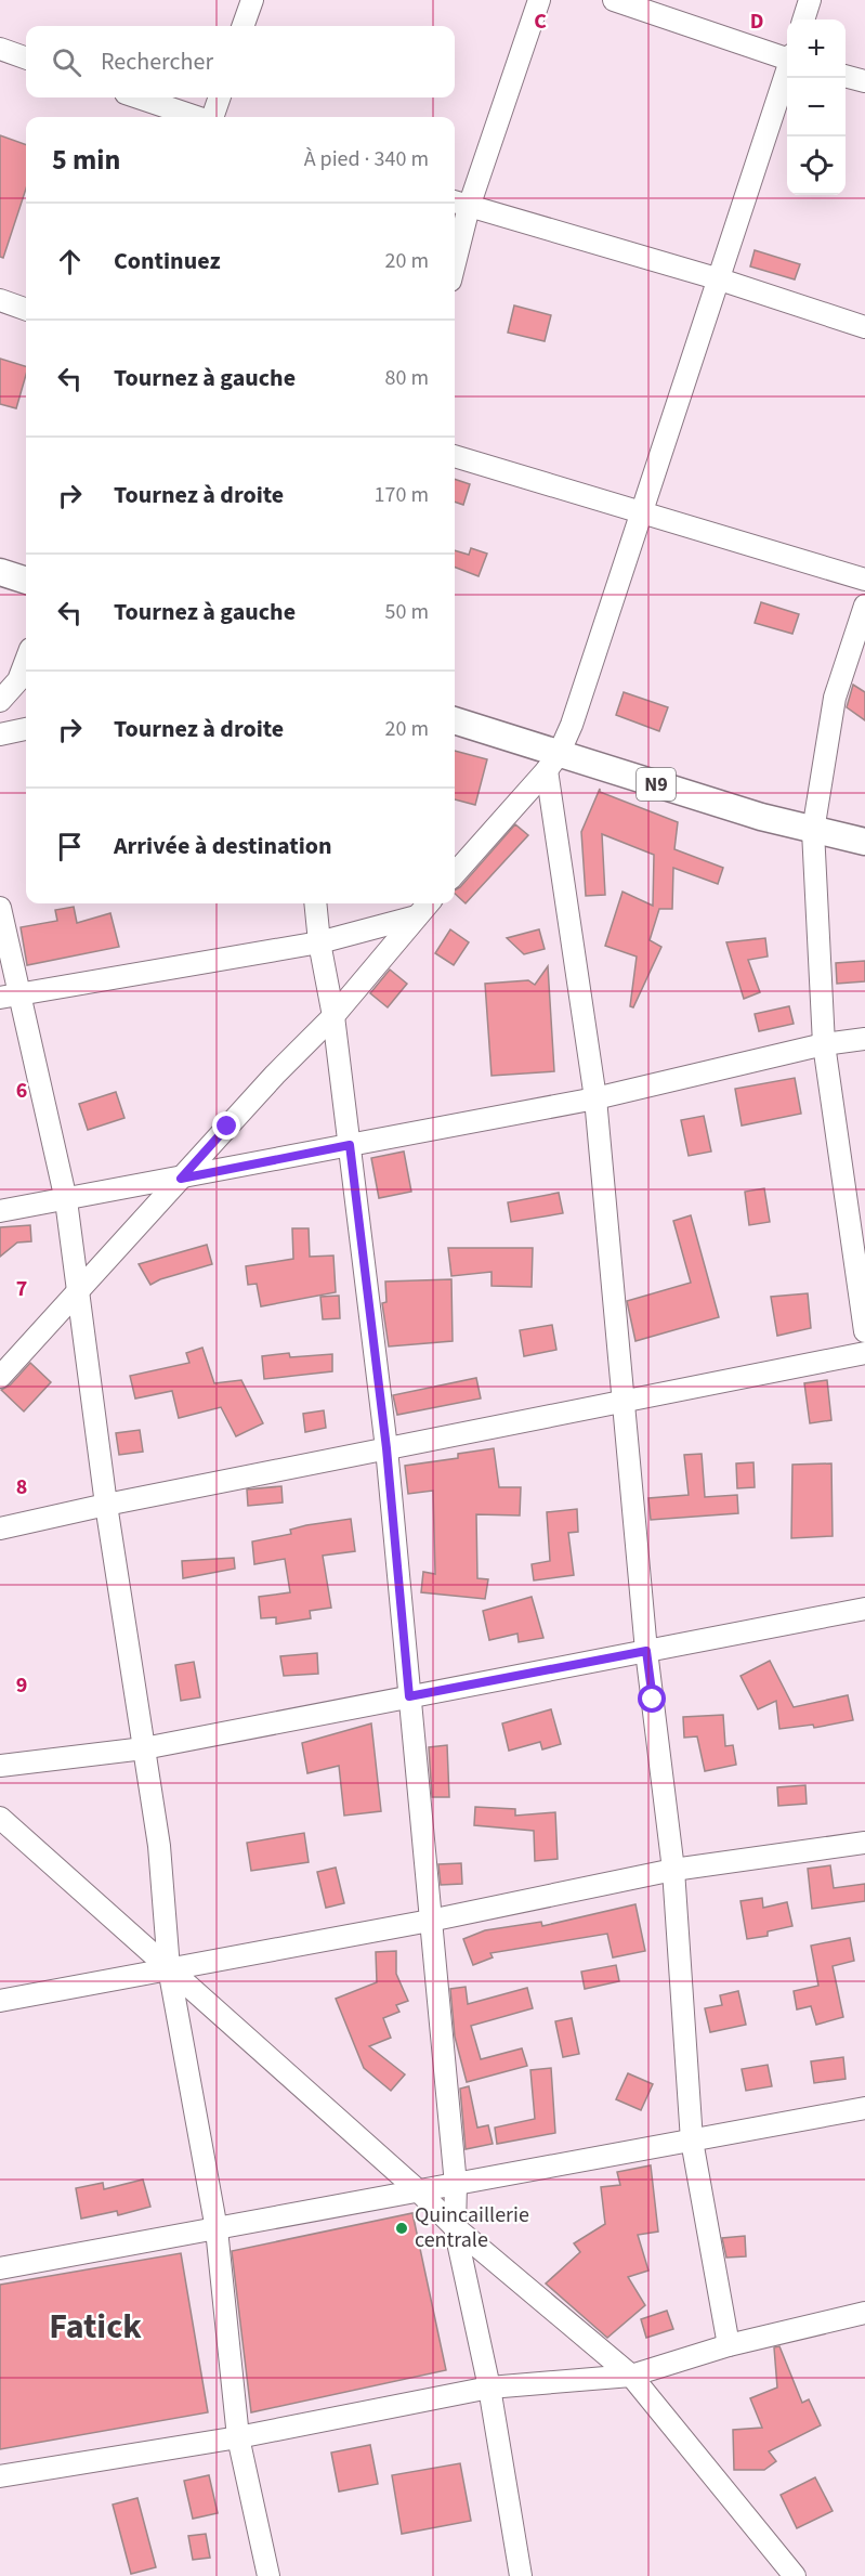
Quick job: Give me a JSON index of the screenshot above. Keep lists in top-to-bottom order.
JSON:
{
  "streets": {
    "main road": ["N9"]
  },
  "districts": ["Fatick"],
  "places": ["Quincaillerie centrale"],
  "page": {
    "map_buttons": ["+", "−"],
    "search": "Rechercher",
    "heading": ["5 min", "À pied · 340 m"],
    "list": [
      ["Continuez", "20 m"],
      ["Tournez à gauche", "80 m"],
      ["Tournez à droite", "170 m"],
      ["Tournez à gauche", "50 m"],
      ["Tournez à droite", "20 m"],
      "Arrivée à destination"
    ]
  },
  "grid": {
    "columns": ["C", "D"],
    "rows": [
      "6",
      "7",
      "8",
      "9"
    ]
  }
}
